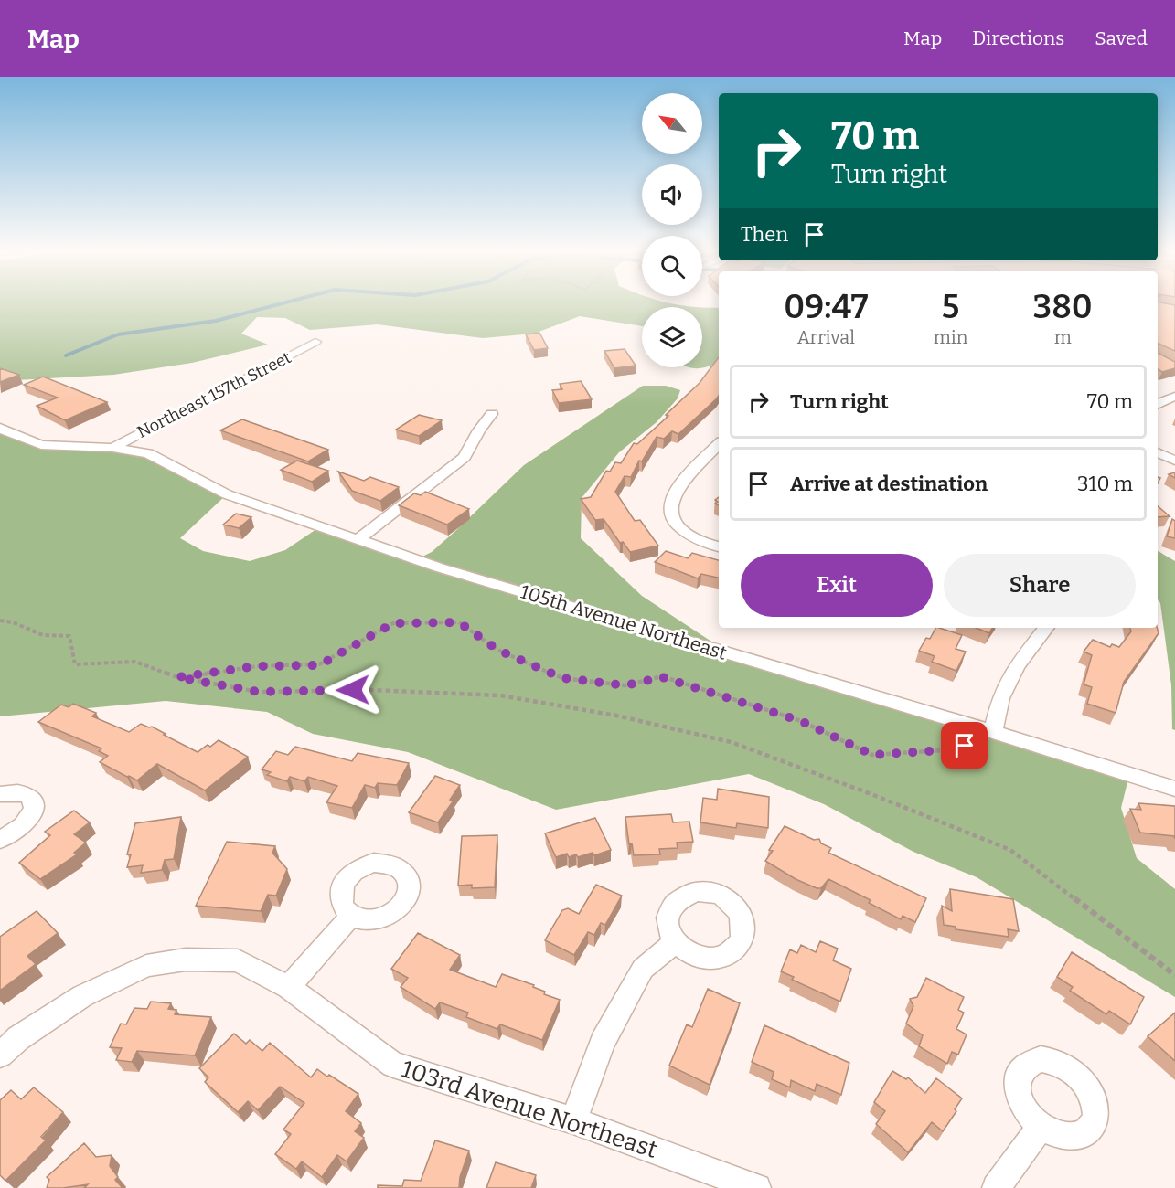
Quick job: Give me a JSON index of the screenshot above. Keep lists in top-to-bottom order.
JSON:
{
  "streets": {
    "street": ["Northeast 157th Street", "105th Avenue Northeast", "103rd Avenue Northeast"]
  },
  "crossings": [
    ["Northeast 157th Street", "105th Avenue Northeast"]
  ],
  "north": "top left",
  "page": {
    "header": "Map",
    "nav": ["Map", "Directions", "Saved"],
    "turn": ["70 m", "Turn right"],
    "then": "Then",
    "eta": [
      "09:47",
      "Arrival",
      "5",
      "min",
      "380",
      "m"
    ],
    "list": [
      {
        "name": "Turn right",
        "value": "70 m"
      },
      {
        "name": "Arrive at destination",
        "value": "310 m"
      }
    ],
    "buttons": ["Exit", "Share"]
  }
}
